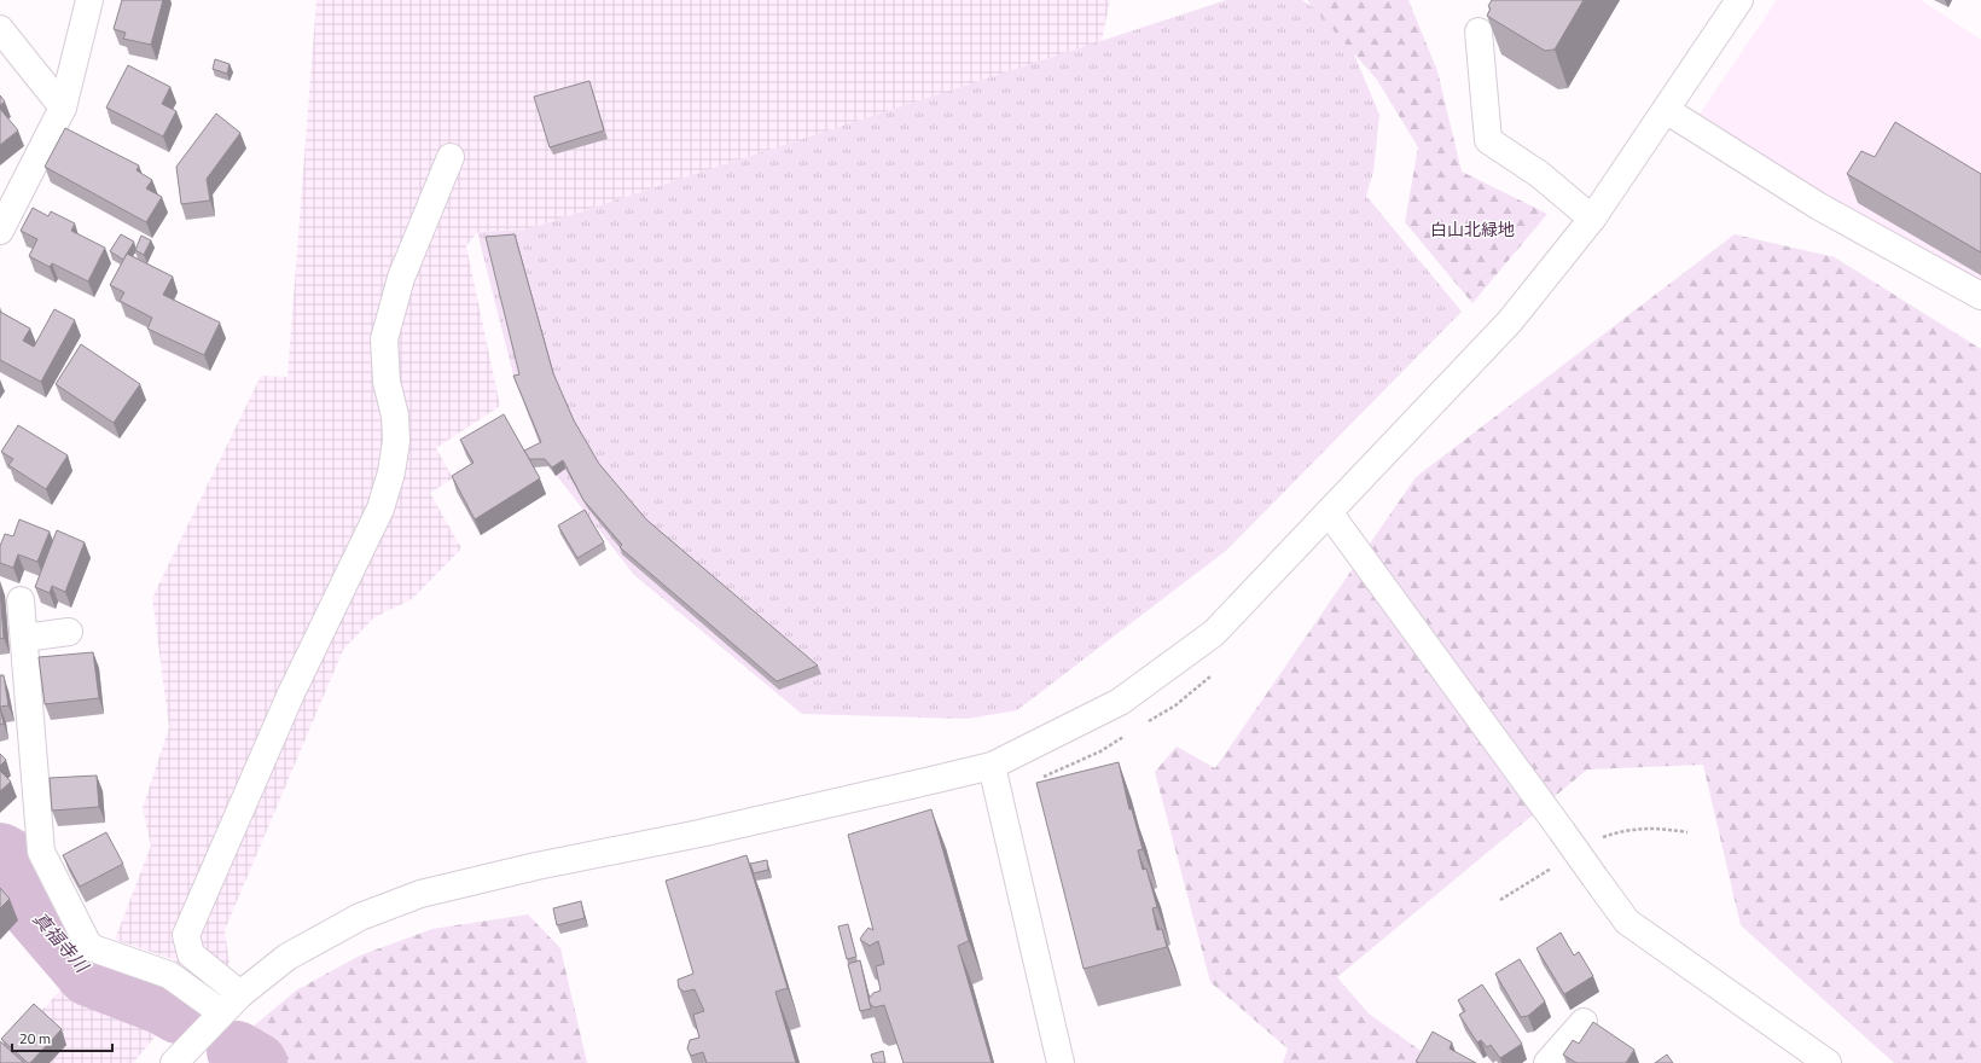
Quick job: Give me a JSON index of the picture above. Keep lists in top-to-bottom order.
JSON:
{
  "water": ["真福寺川"],
  "parks": ["白山北緑地"],
  "scale_bar": "20 m"
}
